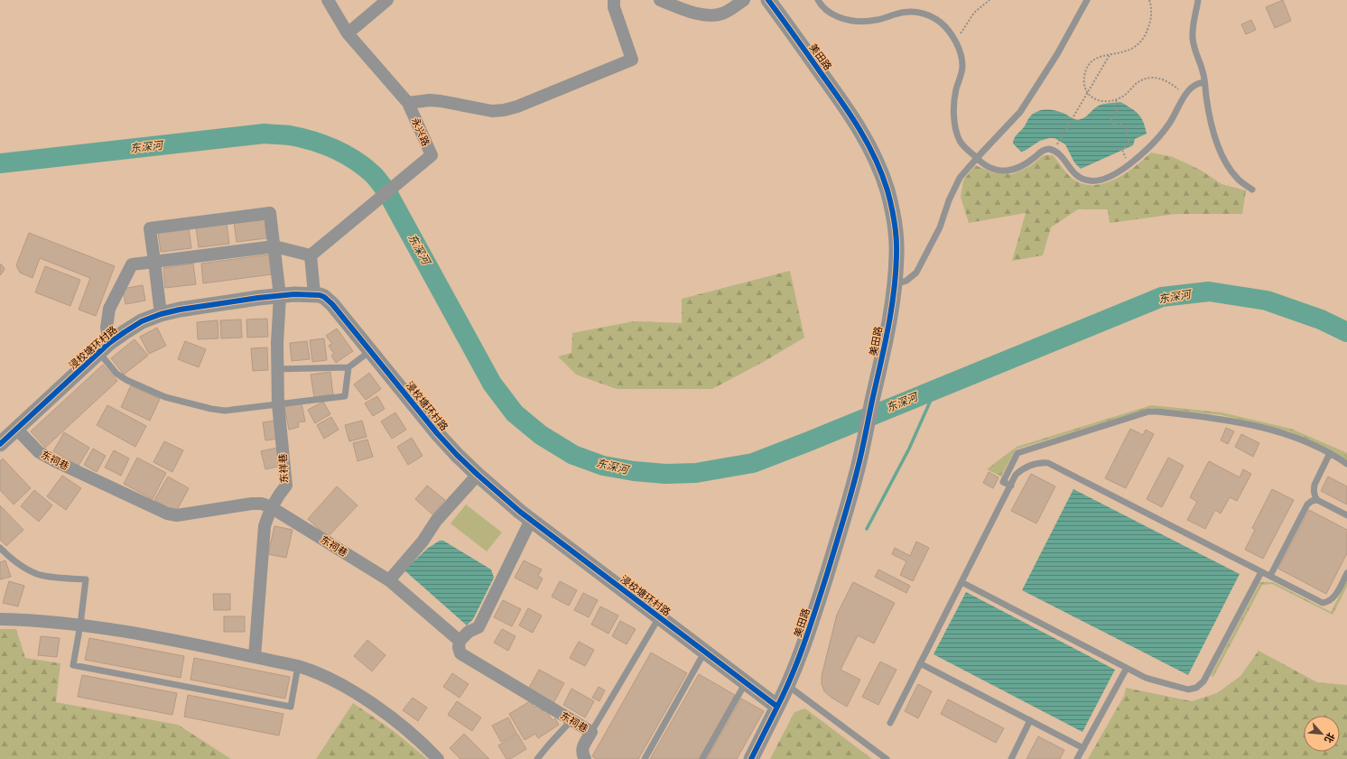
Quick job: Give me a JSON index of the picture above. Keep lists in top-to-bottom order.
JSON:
{
  "streets": {
    "street": [
      "美田路",
      "永兴路",
      "浸校塘环村路",
      "东祠巷",
      "东祥巷"
    ]
  },
  "crossings": [
    ["美田路", "浸校塘环村路"],
    ["浸校塘环村路", "东祠巷"],
    ["浸校塘环村路", "东祥巷"],
    ["东祠巷", "东祥巷"]
  ],
  "water": ["东深河"],
  "north": "bottom right"
}
